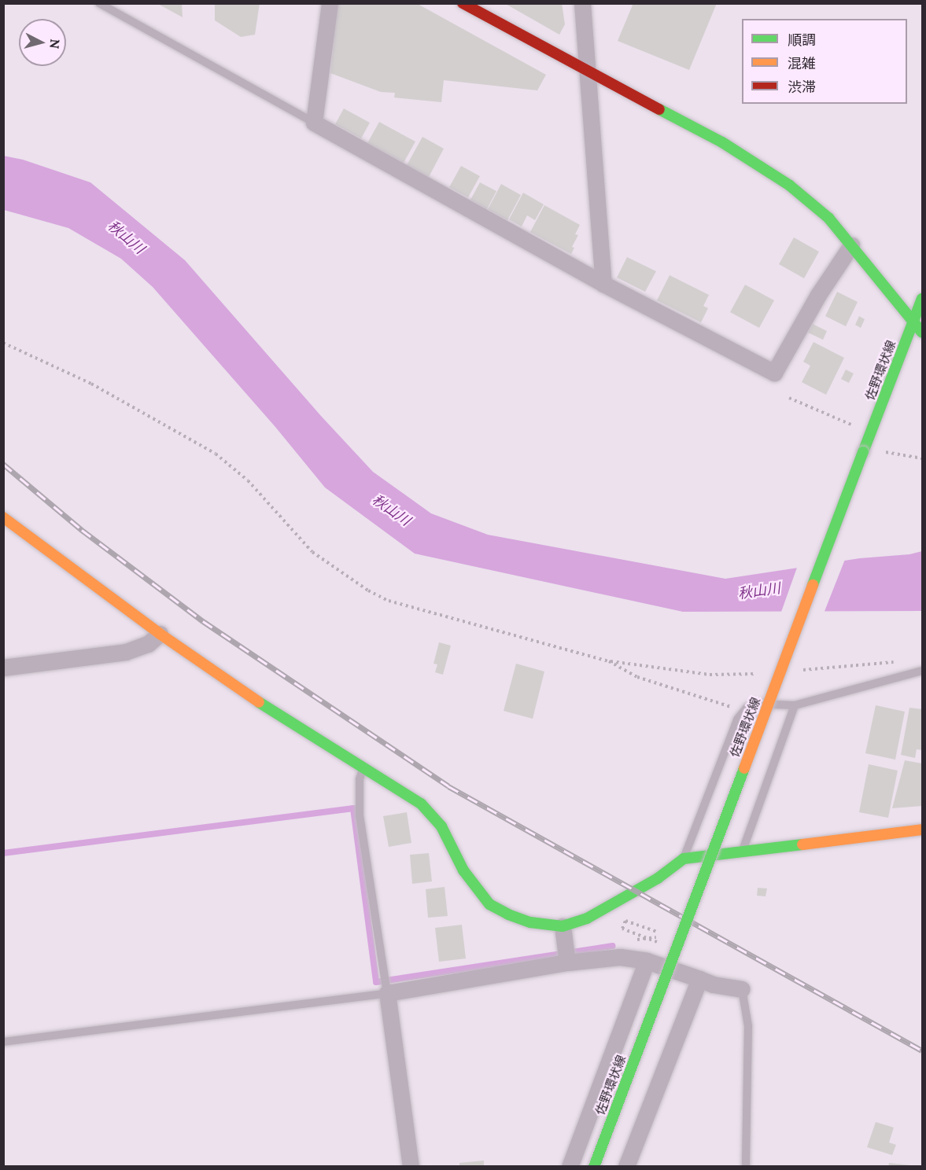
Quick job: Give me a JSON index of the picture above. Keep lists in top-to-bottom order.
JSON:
{
  "streets": {
    "street": ["佐野環状線"]
  },
  "water": ["秋山川"],
  "legend": ["順調", "混雑", "渋滞"],
  "north": "right"
}
